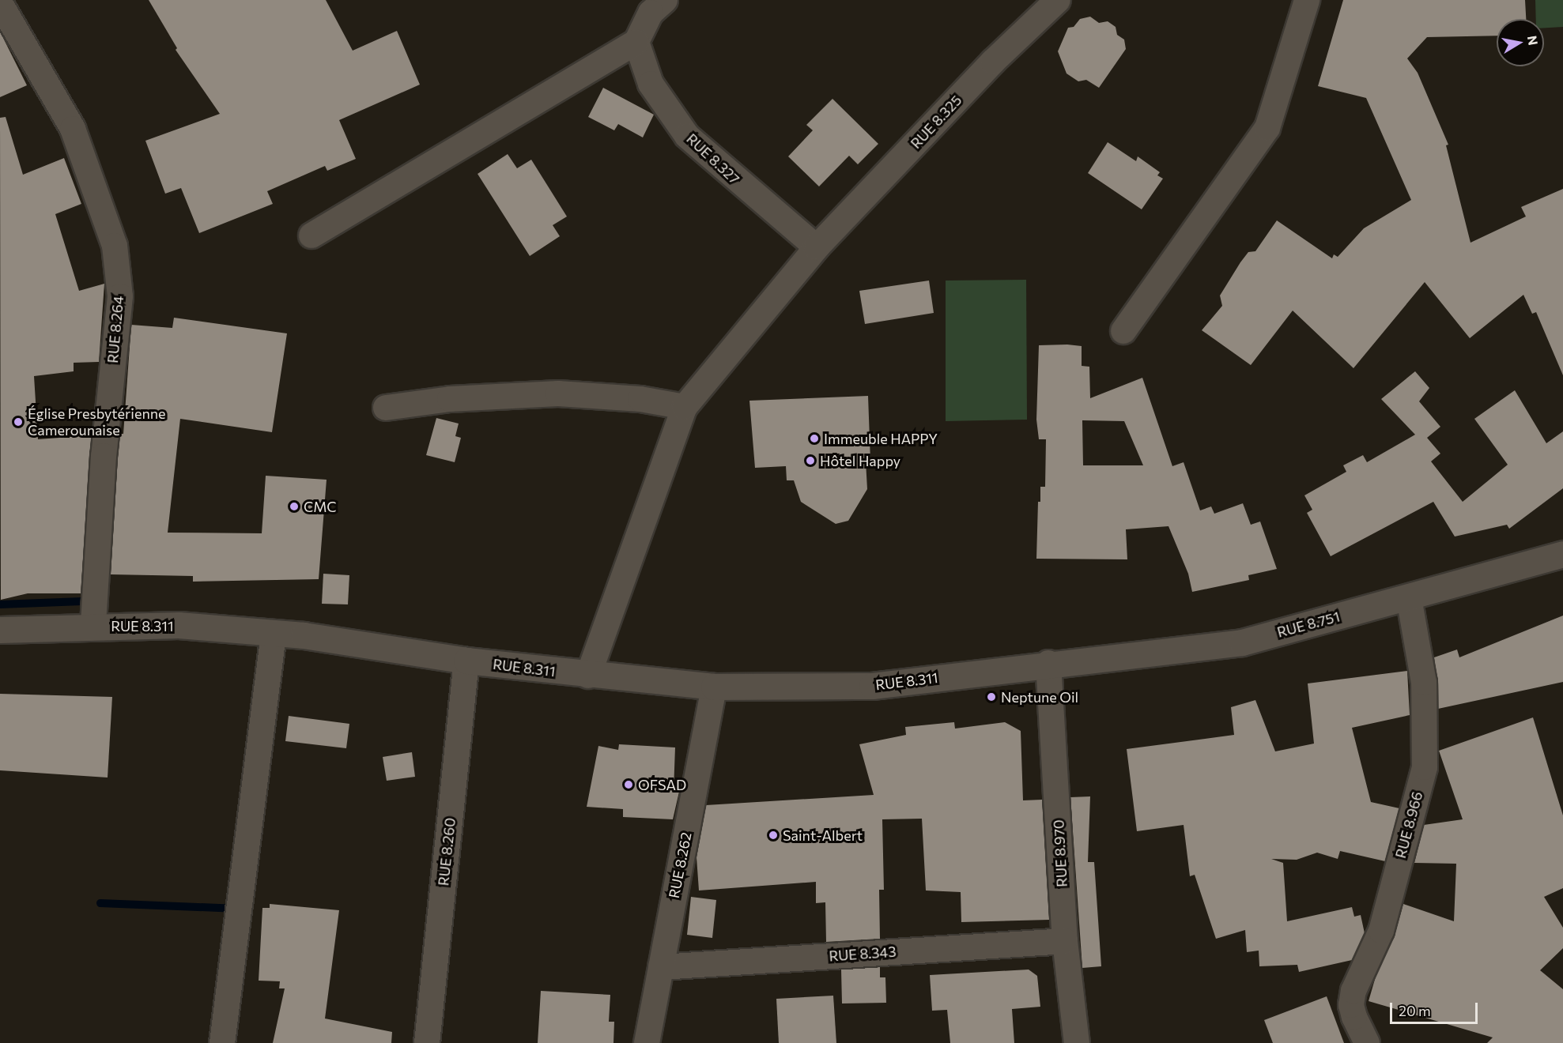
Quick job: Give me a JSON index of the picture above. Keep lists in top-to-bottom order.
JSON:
{
  "streets": {
    "main road": ["RUE 8.751", "RUE 8.311"],
    "street": [
      "RUE 8.325",
      "RUE 8.327",
      "RUE 8.264",
      "RUE 8.966",
      "RUE 8.260",
      "RUE 8.970",
      "RUE 8.262",
      "RUE 8.343"
    ]
  },
  "crossings": [
    ["RUE 8.325", "RUE 8.327"],
    ["RUE 8.325", "RUE 8.311"],
    ["RUE 8.264", "RUE 8.311"],
    ["RUE 8.751", "RUE 8.311"],
    ["RUE 8.751", "RUE 8.966"],
    ["RUE 8.751", "RUE 8.970"],
    ["RUE 8.311", "RUE 8.260"],
    ["RUE 8.311", "RUE 8.970"],
    ["RUE 8.311", "RUE 8.262"],
    ["RUE 8.970", "RUE 8.343"],
    ["RUE 8.262", "RUE 8.343"]
  ],
  "places": [
    "Église Presbytérienne Camerounaise",
    "Immeuble HAPPY",
    "Hôtel Happy",
    "CMC",
    "Neptune Oil",
    "OFSAD",
    "Saint-Albert"
  ],
  "scale_bar": "20 m",
  "north": "right"
}
